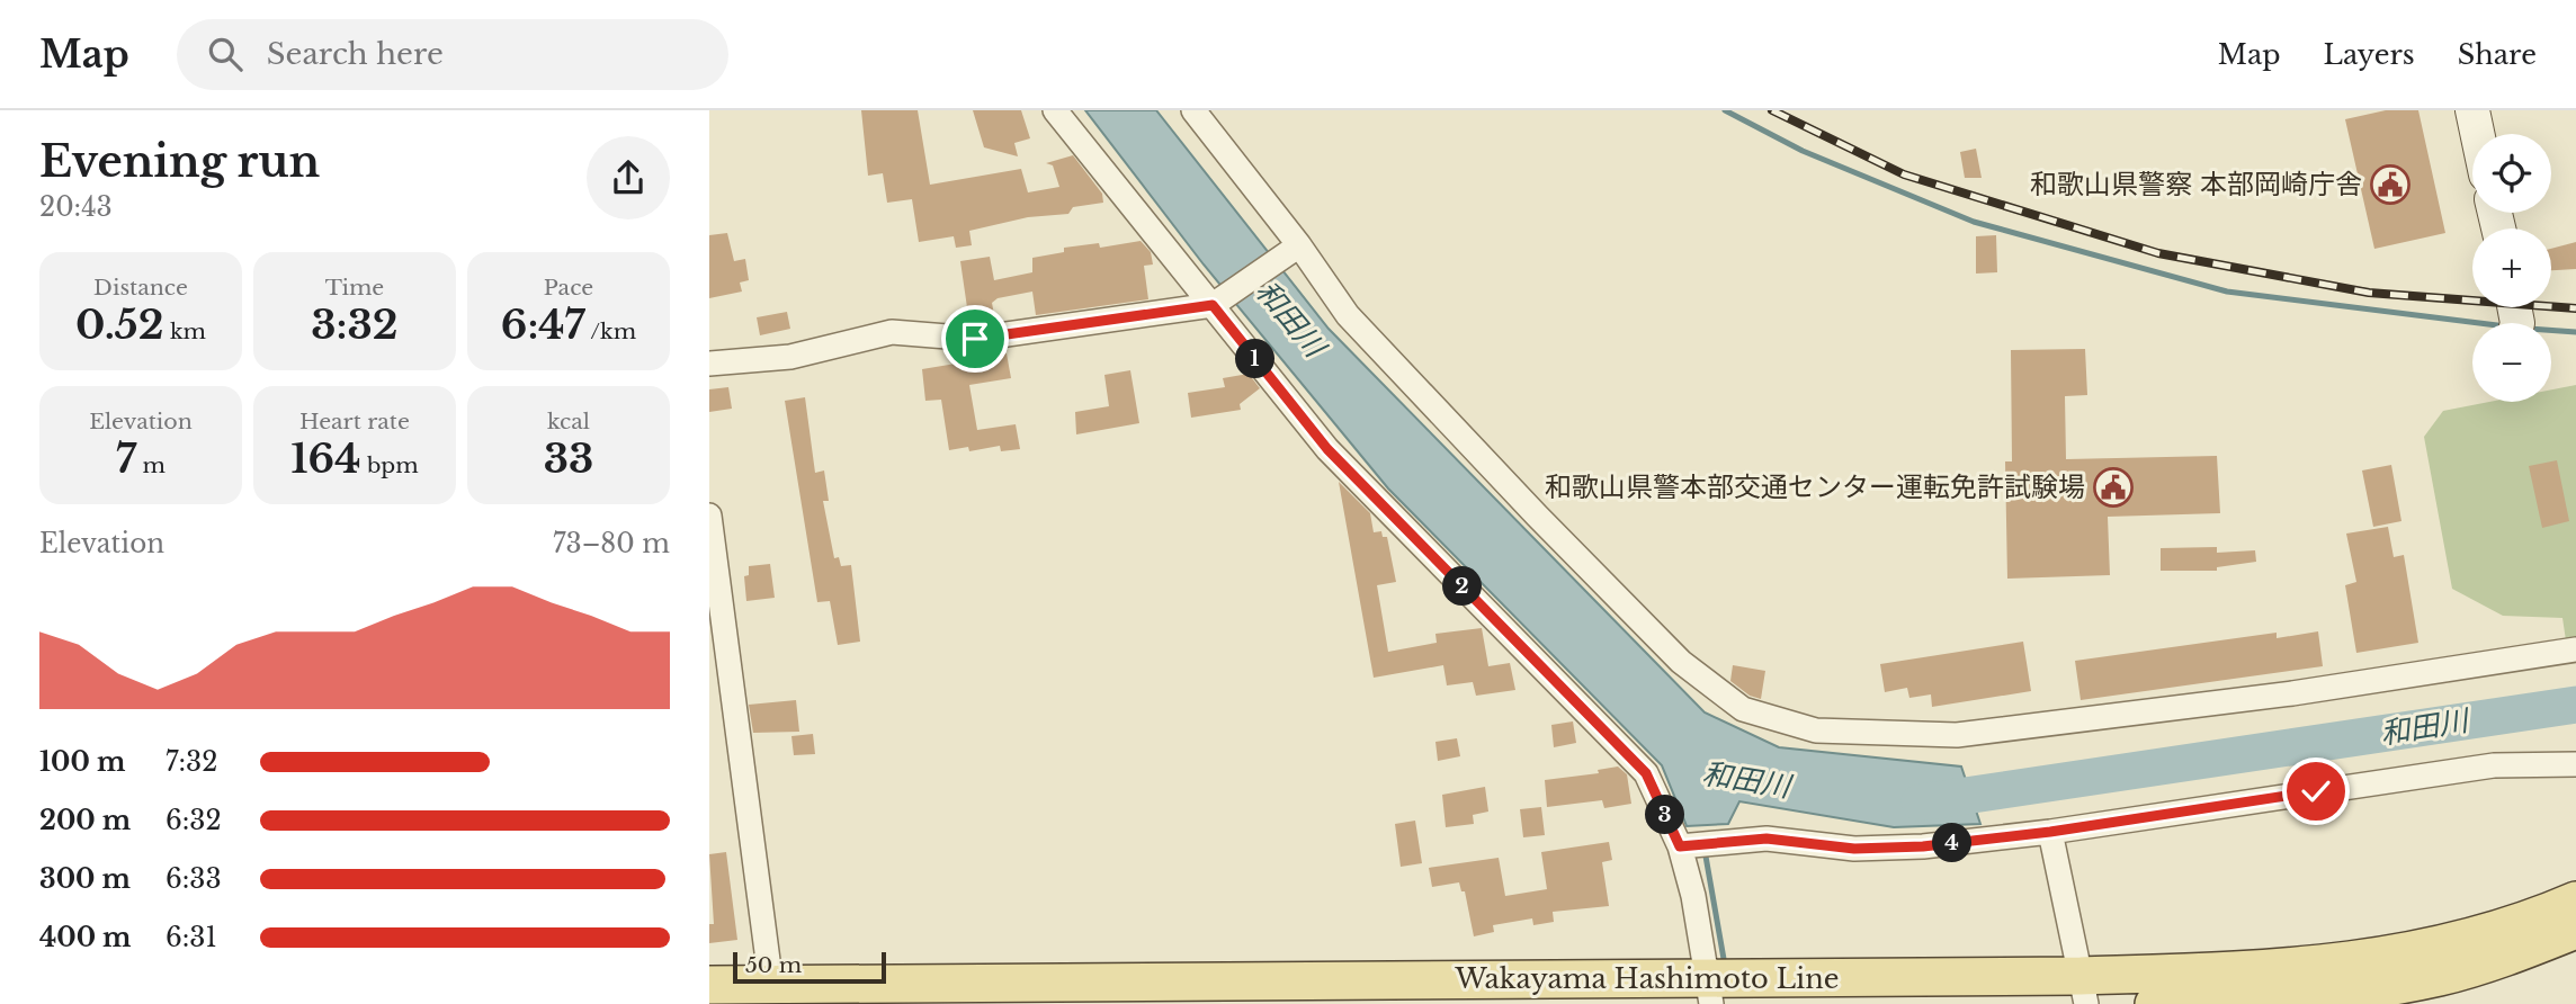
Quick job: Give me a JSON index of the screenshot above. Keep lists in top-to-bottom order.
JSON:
{
  "streets": {
    "main road": ["Wakayama Hashimoto Line"]
  },
  "water": ["和田川"],
  "places": {
    "public building": ["和歌山県警察 本部岡崎庁舎", "和歌山県警本部交通センター運転免許試験場"]
  },
  "scale_bar": "50 m",
  "page": {
    "header": "Map",
    "search": "Search here",
    "nav": ["Map", "Layers", "Share"],
    "heading": ["Evening run", "20:43"],
    "map_buttons": ["+", "−"],
    "stats": [
      ["Distance", "0.52 km"],
      ["Time", "3:32"],
      ["Pace", "6:47 /km"],
      ["Elevation", "7 m"],
      ["Heart rate", "164 bpm"],
      ["kcal", "33"]
    ],
    "pins": [
      "1",
      "2",
      "3",
      "4"
    ],
    "chart": ["Elevation", "73–80 m"],
    "list": [
      {
        "name": "100 m",
        "note": "7:32"
      },
      {
        "name": "200 m",
        "note": "6:32"
      },
      {
        "name": "300 m",
        "note": "6:33"
      },
      {
        "name": "400 m",
        "note": "6:31"
      }
    ],
    "scale": "50 m"
  }
}
